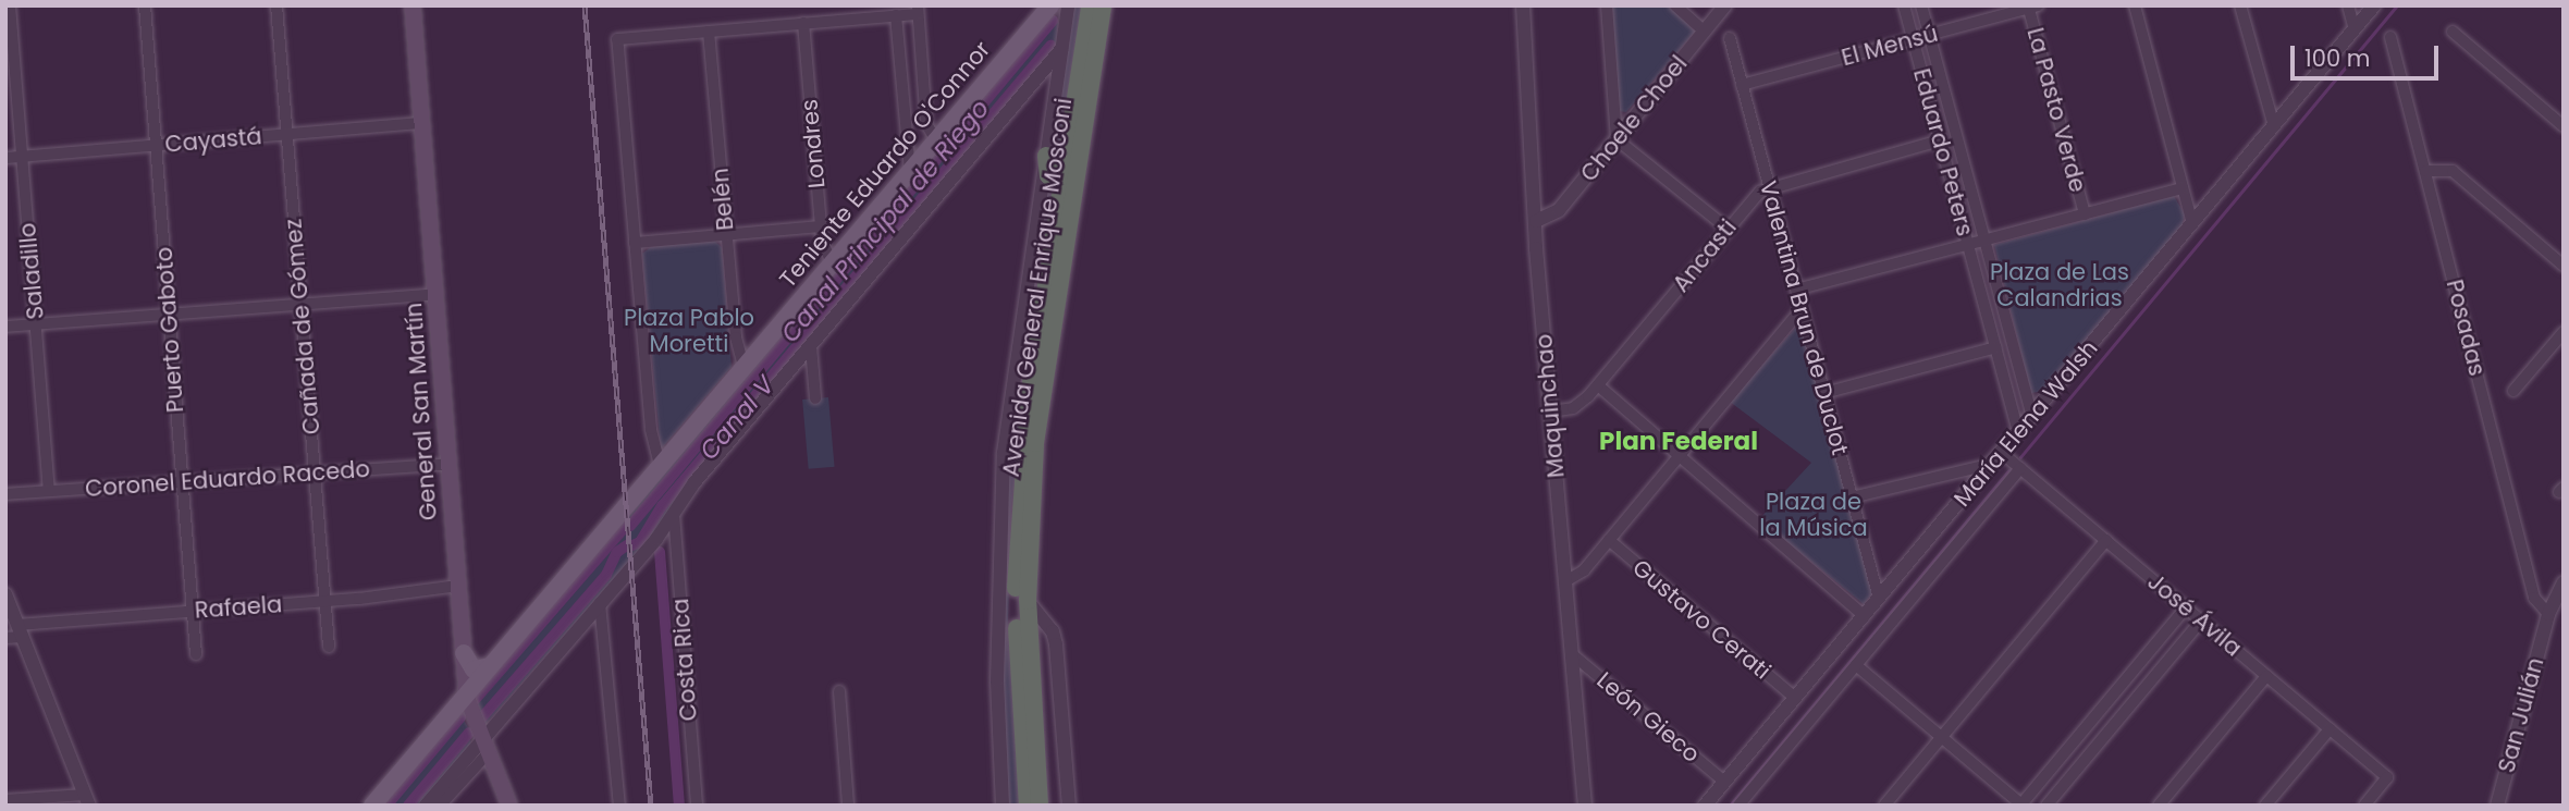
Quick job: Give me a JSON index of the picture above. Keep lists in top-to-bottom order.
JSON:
{
  "streets": {
    "highway": ["Avenida General Enrique Mosconi"],
    "main road": ["Teniente Eduardo O'Connor", "General San Martín"],
    "street": [
      "El Mensú",
      "La Pasto Verde",
      "Choele Choel",
      "Cayastá",
      "Londres",
      "Eduardo Peters",
      "Belén",
      "Ancasti",
      "Saladillo",
      "Valentina Brun de Duclot",
      "Cañada de Gómez",
      "Posadas",
      "Puerto Gaboto",
      "Maquinchao",
      "María Elena Walsh",
      "Coronel Eduardo Racedo",
      "Rafaela",
      "José Ávila",
      "Gustavo Cerati",
      "Costa Rica",
      "San Julián",
      "León Gieco"
    ]
  },
  "crossings": [
    ["El Mensú", "La Pasto Verde"],
    ["El Mensú", "Eduardo Peters"],
    ["El Mensú", "Valentina Brun de Duclot"],
    ["Choele Choel", "Maquinchao"],
    ["Cayastá", "Saladillo"],
    ["Cayastá", "Cañada de Gómez"],
    ["Cayastá", "Puerto Gaboto"],
    ["Cayastá", "General San Martín"],
    ["Londres", "Teniente Eduardo O'Connor"],
    ["Eduardo Peters", "Ancasti"],
    ["Eduardo Peters", "María Elena Walsh"],
    ["Teniente Eduardo O'Connor", "Belén"],
    ["Teniente Eduardo O'Connor", "General San Martín"],
    ["Ancasti", "Valentina Brun de Duclot"],
    ["Ancasti", "Maquinchao"],
    ["Saladillo", "Coronel Eduardo Racedo"],
    ["Valentina Brun de Duclot", "María Elena Walsh"],
    ["Cañada de Gómez", "Coronel Eduardo Racedo"],
    ["Cañada de Gómez", "Rafaela"],
    ["Posadas", "San Julián"],
    ["Puerto Gaboto", "Coronel Eduardo Racedo"],
    ["Puerto Gaboto", "Rafaela"],
    ["Maquinchao", "León Gieco"],
    ["General San Martín", "Coronel Eduardo Racedo"],
    ["General San Martín", "Rafaela"],
    ["María Elena Walsh", "José Ávila"],
    ["María Elena Walsh", "Gustavo Cerati"],
    ["María Elena Walsh", "León Gieco"]
  ],
  "districts": ["Plan Federal"],
  "water": ["Canal Principal de Riego", "Canal V"],
  "parks": ["Plaza de Las Calandrias", "Plaza Pablo Moretti", "Plaza de la Música"],
  "scale_bar": "100 m"
}
